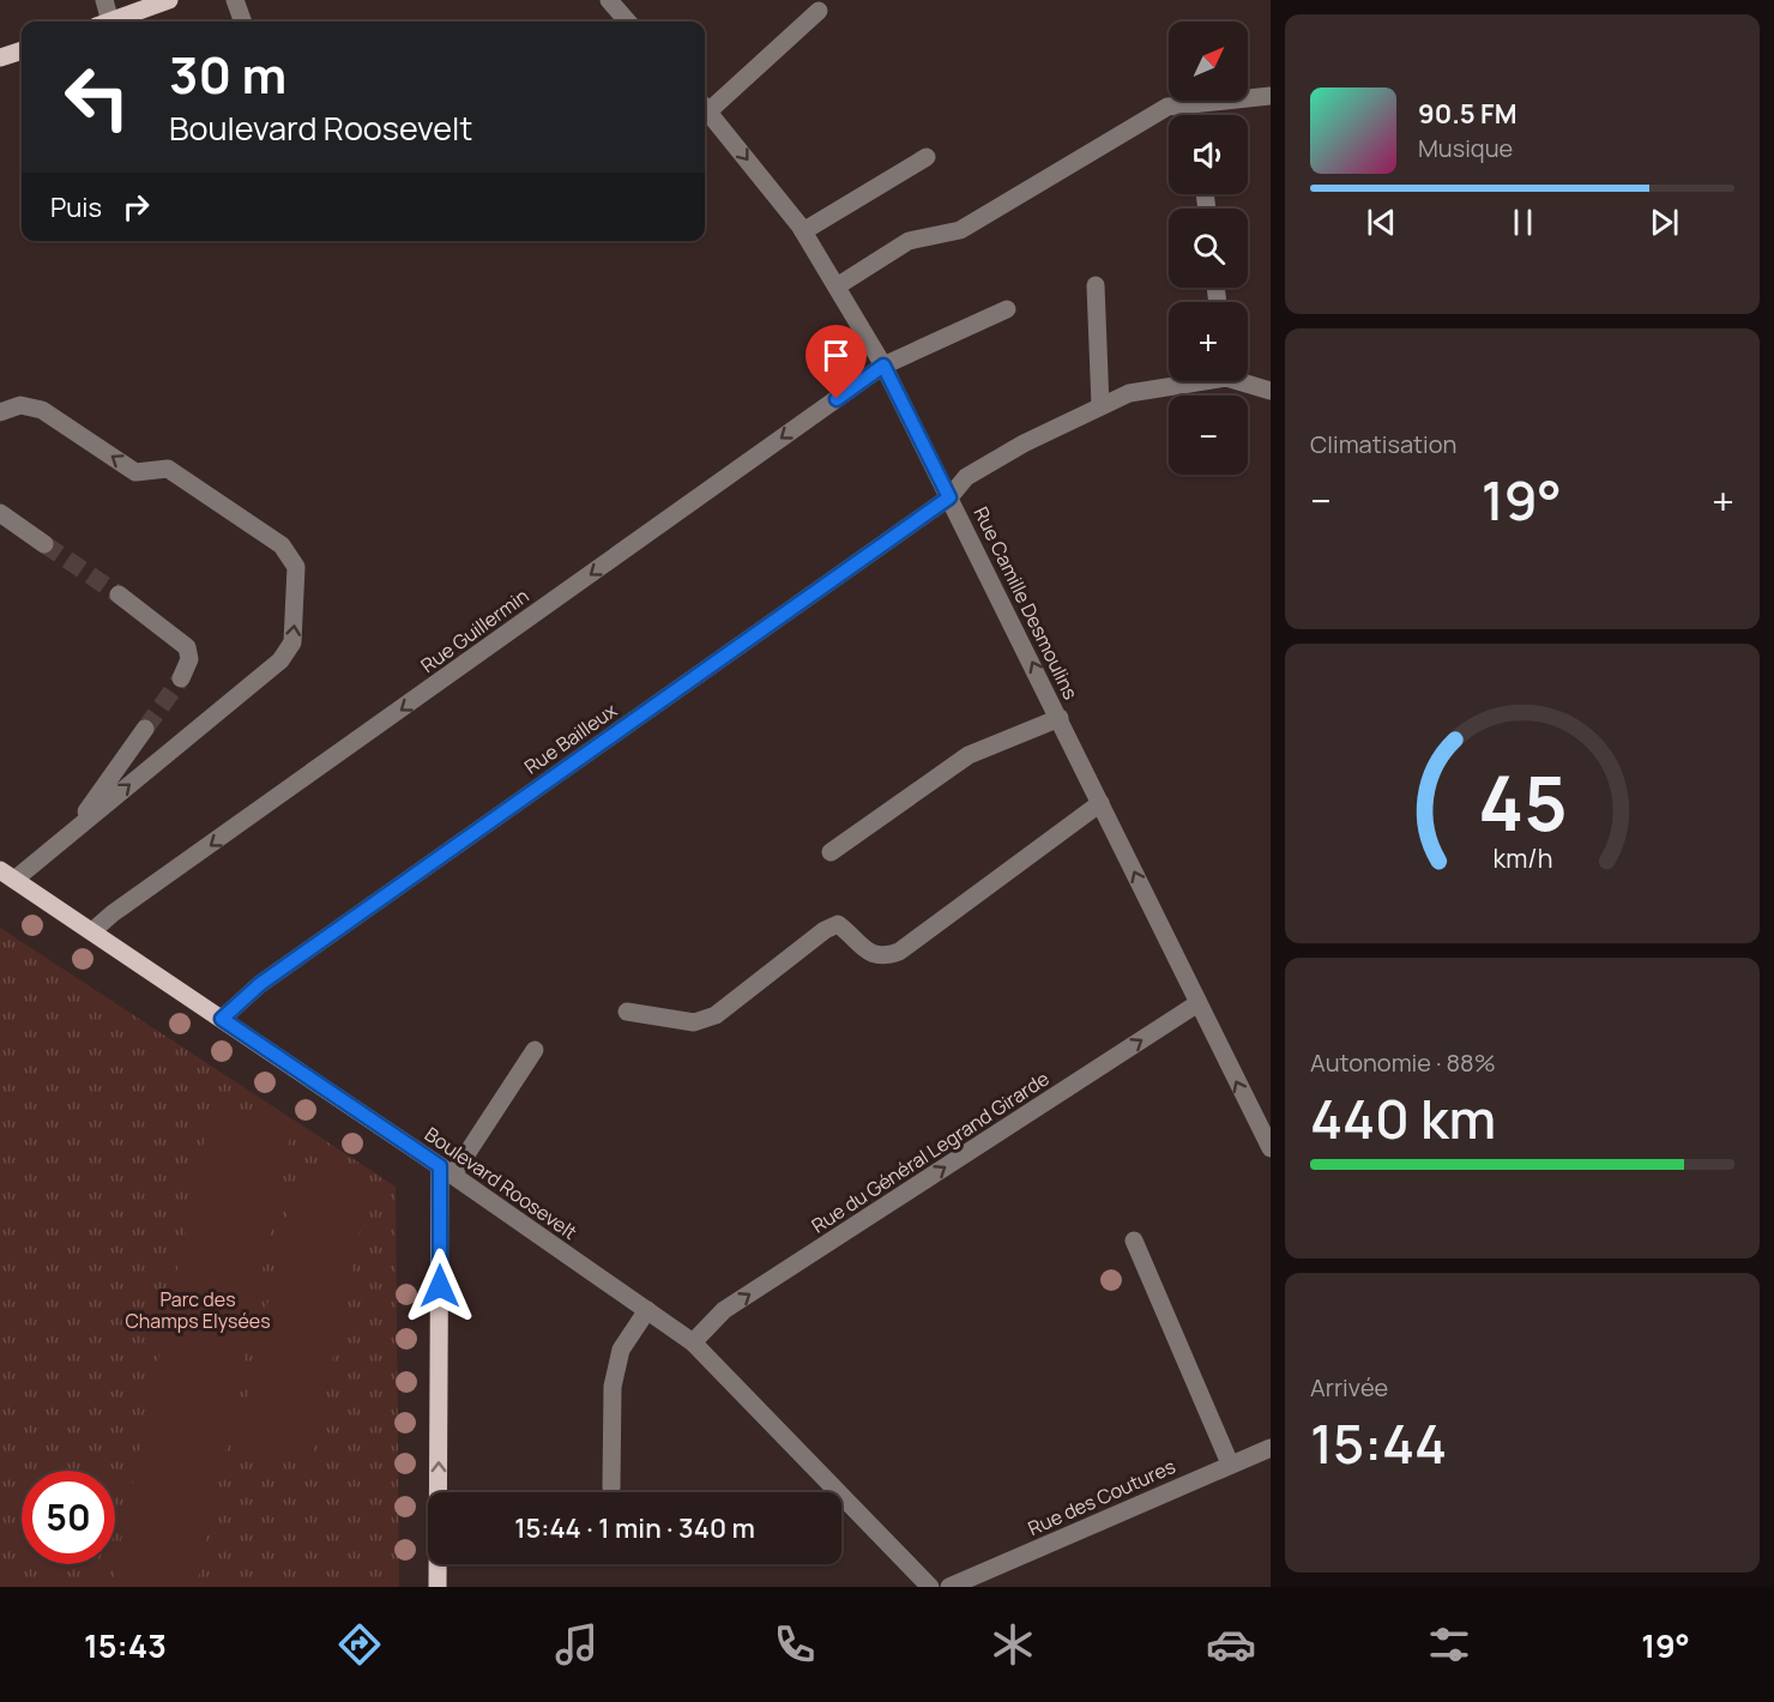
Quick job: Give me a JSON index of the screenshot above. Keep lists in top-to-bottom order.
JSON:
{
  "streets": {
    "main road": ["Boulevard Roosevelt"],
    "street": [
      "Rue Camille Desmoulins",
      "Rue Guillermin",
      "Rue Bailleux",
      "Rue du Général Legrand Girarde",
      "Rue des Coutures"
    ]
  },
  "crossings": [
    ["Rue Camille Desmoulins", "Rue Guillermin"],
    ["Rue Camille Desmoulins", "Rue Bailleux"],
    ["Rue Camille Desmoulins", "Rue du Général Legrand Girarde"],
    ["Rue Guillermin", "Boulevard Roosevelt"],
    ["Rue Bailleux", "Boulevard Roosevelt"],
    ["Rue du Général Legrand Girarde", "Boulevard Roosevelt"]
  ],
  "one_way": ["Rue Guillermin", "Rue du Général Legrand Girarde"],
  "parks": ["Parc des Champs Elysées"],
  "north": "top right",
  "page": {
    "map_buttons": ["+", "−"],
    "turn": ["30 m", "Boulevard Roosevelt"],
    "song": ["90.5 FM", "Musique"],
    "then": "Puis",
    "tile": [
      "Climatisation",
      ["Autonomie · 88%", "440 km"],
      ["Arrivée", "15:44"]
    ],
    "heat": ["−", "19°", "+"],
    "limit": "50",
    "trip": "15:44 · 1 min · 340 m",
    "tabs": ["15:43", "19°"],
    "gauge": ["45", "km/h"]
  }
}
